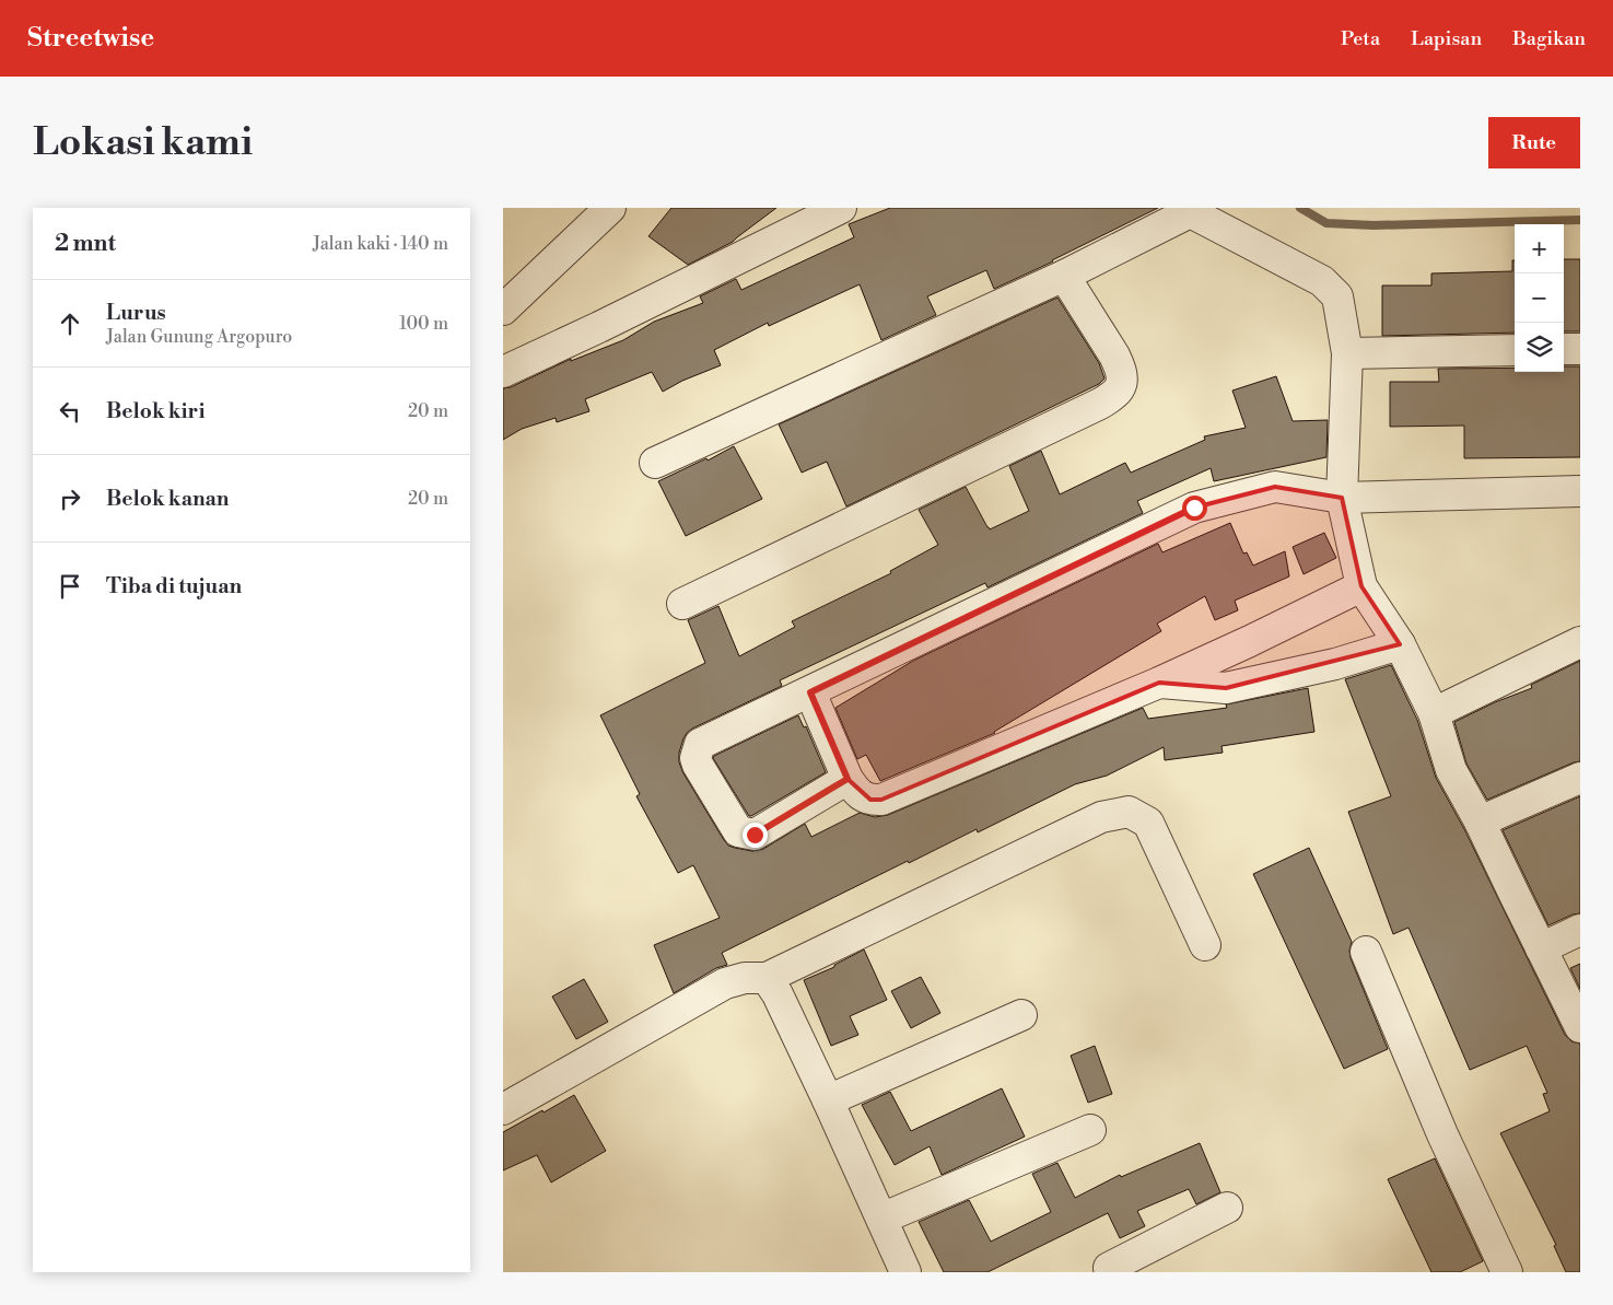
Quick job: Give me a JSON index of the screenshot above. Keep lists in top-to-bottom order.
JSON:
{
  "page": {
    "header": "Streetwise",
    "nav": ["Peta", "Lapisan", "Bagikan"],
    "buttons": "Rute",
    "title": "Lokasi kami",
    "heading": ["2 mnt", "Jalan kaki · 140 m"],
    "map_buttons": ["+", "−"],
    "list": [
      ["Lurus", "Jalan Gunung Argopuro", "100 m"],
      ["Belok kiri", "20 m"],
      ["Belok kanan", "20 m"],
      "Tiba di tujuan"
    ]
  }
}
